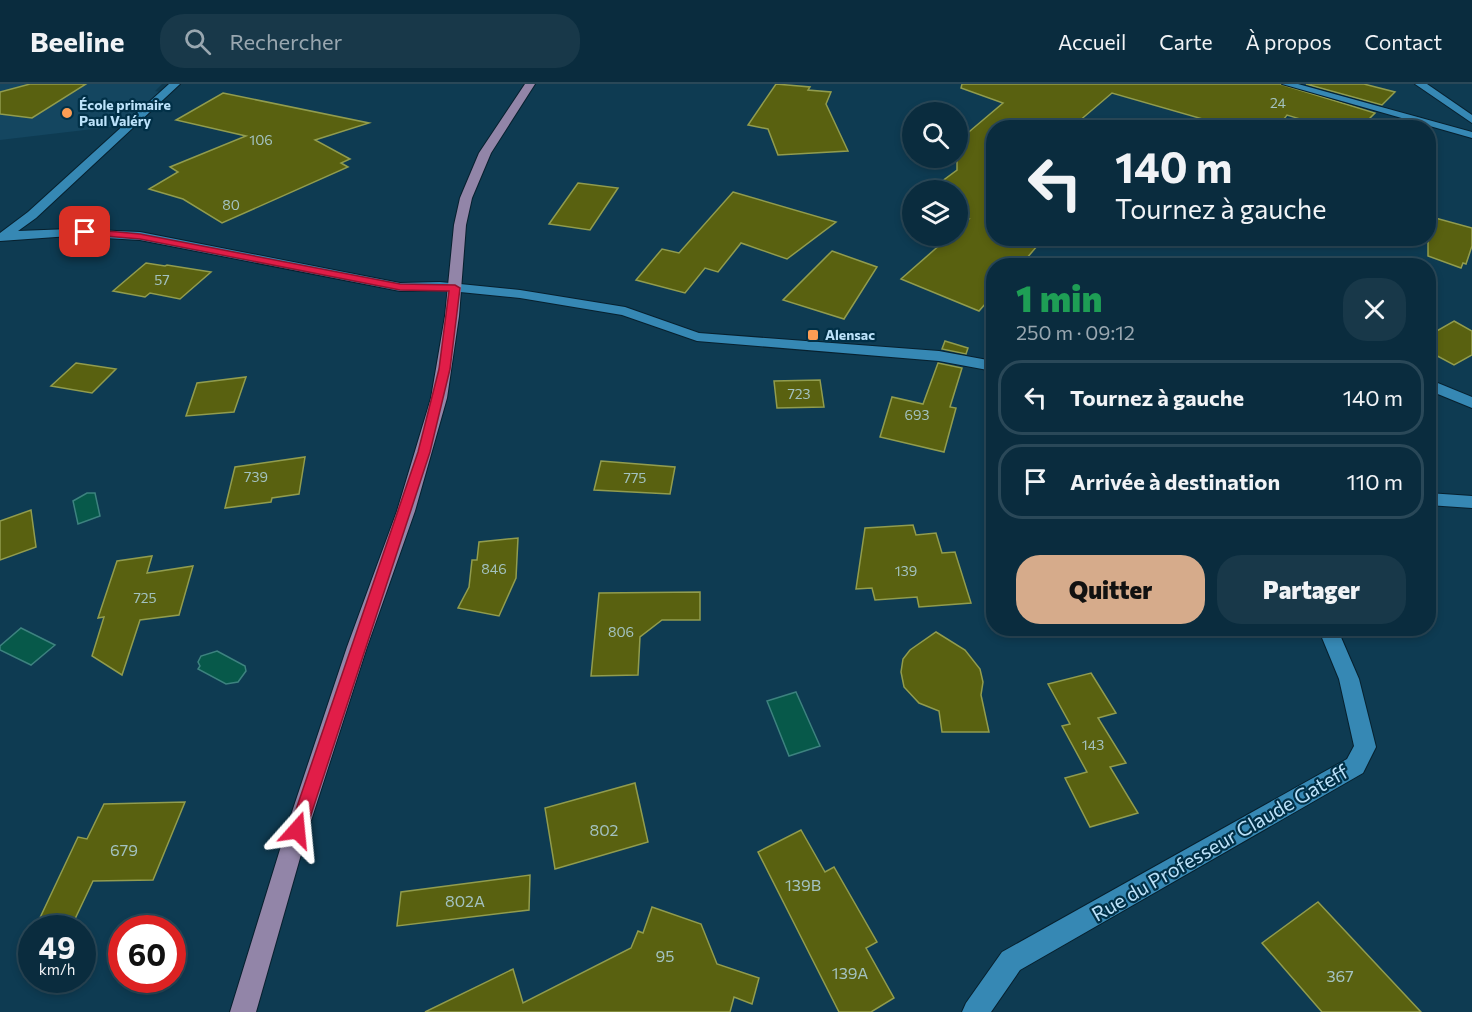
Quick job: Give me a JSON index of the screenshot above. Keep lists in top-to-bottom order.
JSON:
{
  "streets": {
    "street": ["Rue du Professeur Claude Gateff"]
  },
  "places": {
    "other": ["École primaire Paul Valéry"],
    "transit": ["Alensac"]
  },
  "house_numbers": [
    "24",
    "106",
    "80",
    "57",
    "723",
    "693",
    "739",
    "775",
    "846",
    "139",
    "725",
    "806",
    "143",
    "802",
    "679",
    "139B",
    "802A",
    "95",
    "139A",
    "367"
  ],
  "page": {
    "header": "Beeline",
    "search": "Rechercher",
    "nav": [
      "Accueil",
      "Carte",
      "À propos",
      "Contact"
    ],
    "turn": ["140 m", "Tournez à gauche"],
    "heading": ["1 min", "250 m · 09:12"],
    "list": [
      {
        "name": "Tournez à gauche",
        "value": "140 m"
      },
      {
        "name": "Arrivée à destination",
        "value": "110 m"
      }
    ],
    "buttons": ["Quitter", "Partager"],
    "speed": "49 km/h",
    "limit": "60"
  }
}
